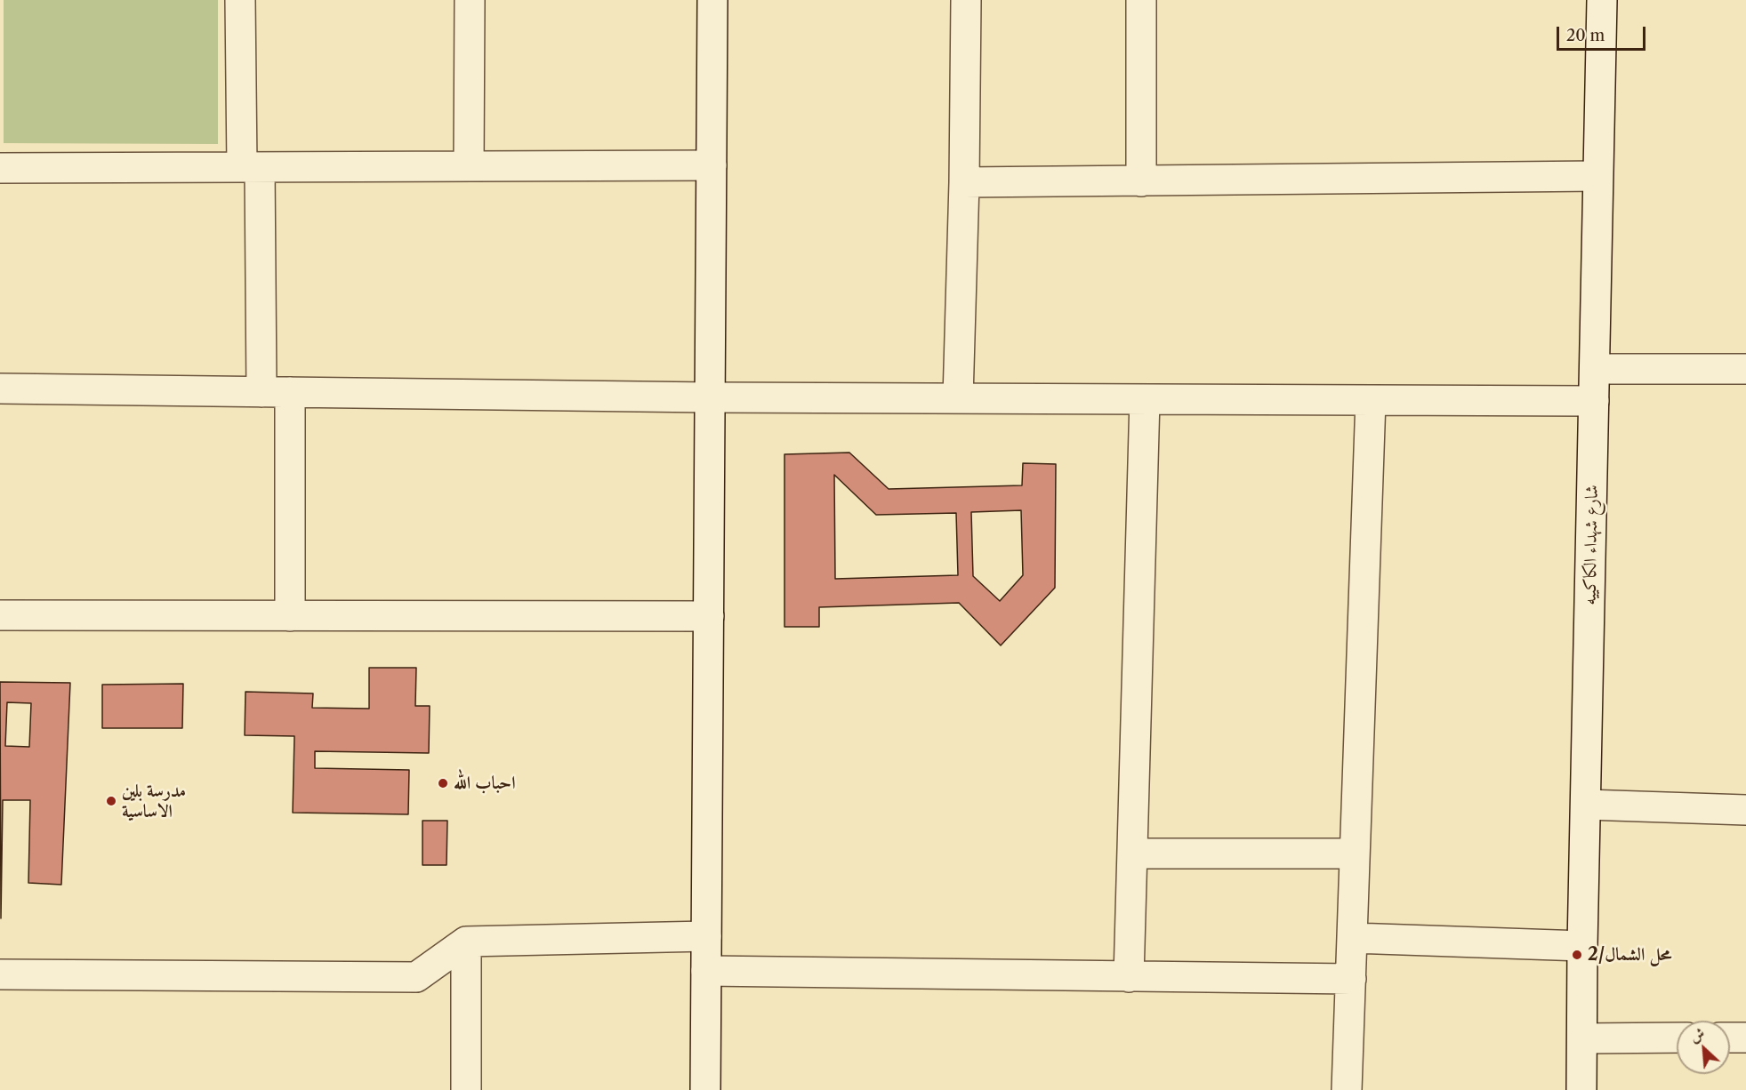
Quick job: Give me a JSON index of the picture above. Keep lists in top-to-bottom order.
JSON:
{
  "streets": {
    "street": ["شارع شهداء الكاكييه"]
  },
  "places": ["احباب الله", "مدرسة بلين الاساسية", "محل الشمال/2"],
  "scale_bar": "20 m",
  "north": "top left"
}
